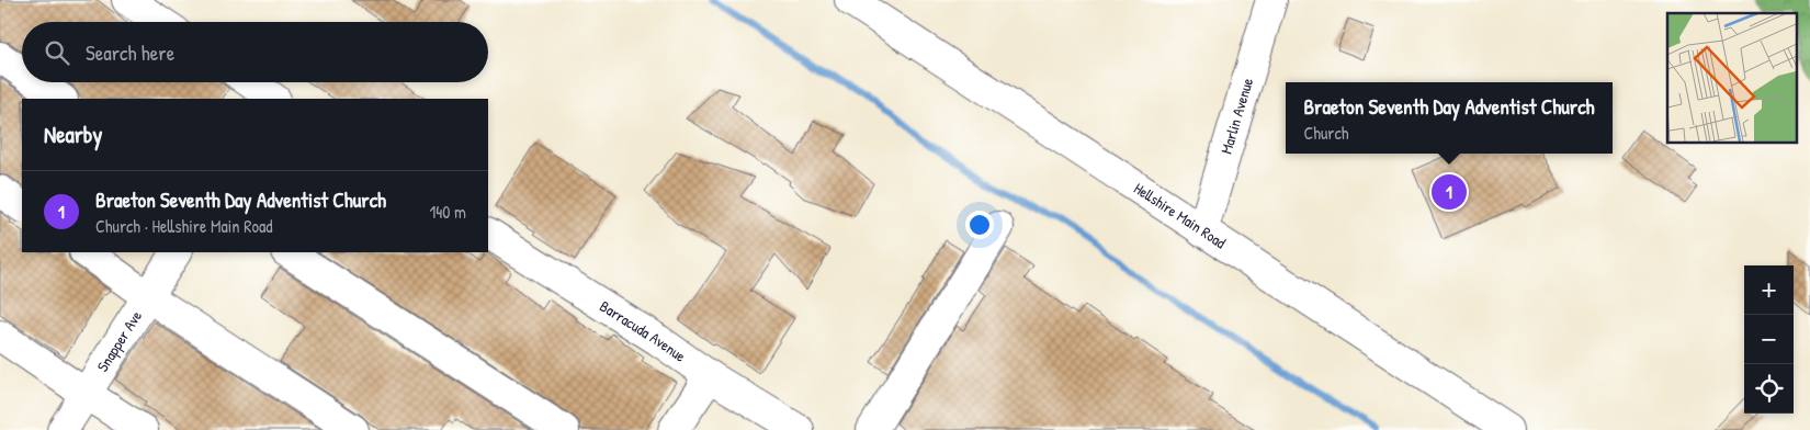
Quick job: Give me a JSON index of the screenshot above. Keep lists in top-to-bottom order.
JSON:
{
  "streets": {
    "street": [
      "Marlin Avenue",
      "Hellshire Main Road",
      "Barracuda Avenue",
      "Snapper Ave"
    ]
  },
  "crossings": [
    ["Marlin Avenue", "Hellshire Main Road"]
  ],
  "page": {
    "search": "Search here",
    "popup": ["Braeton Seventh Day Adventist Church", "Church"],
    "heading": "Nearby",
    "list": [
      {
        "mark": "1",
        "name": "Braeton Seventh Day Adventist Church",
        "note": "Church · Hellshire Main Road",
        "value": "140 m"
      }
    ],
    "pins": "1",
    "map_buttons": ["+", "−"]
  }
}
